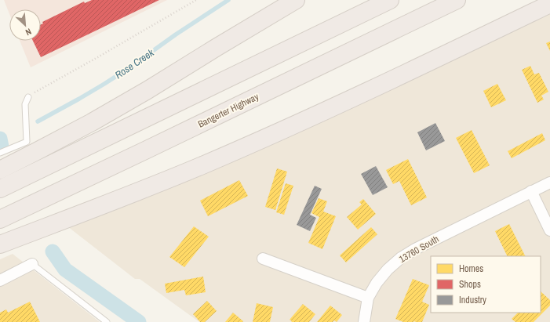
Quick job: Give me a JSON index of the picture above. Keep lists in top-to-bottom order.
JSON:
{
  "streets": {
    "highway": ["Bangerter Highway"],
    "street": ["13760 South"]
  },
  "water": ["Rose Creek"],
  "legend": ["Homes", "Shops", "Industry"],
  "north": "bottom right"
}
